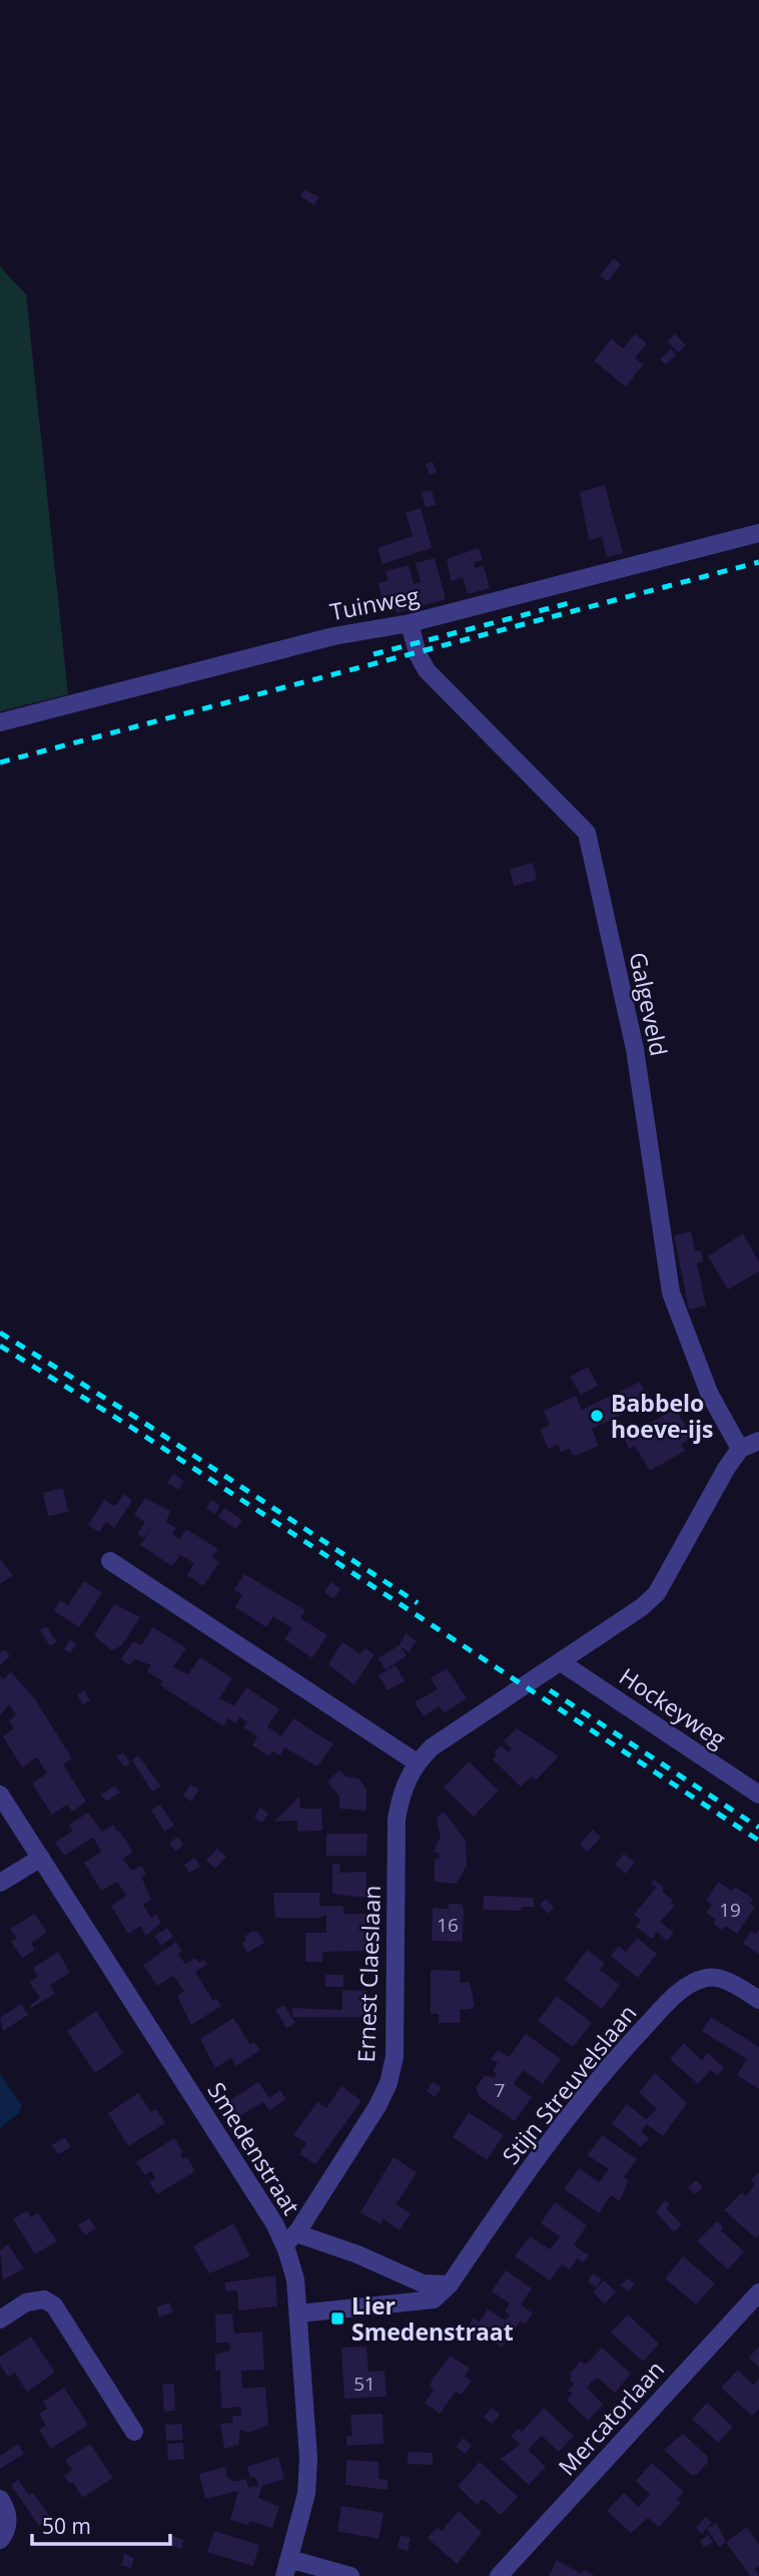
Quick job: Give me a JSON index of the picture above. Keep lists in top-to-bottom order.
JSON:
{
  "streets": {
    "street": [
      "Tuinweg",
      "Galgeveld",
      "Hockeyweg",
      "Ernest Claeslaan",
      "Stijn Streuvelslaan",
      "Smedenstraat",
      "Mercatorlaan"
    ]
  },
  "crossings": [
    ["Tuinweg", "Galgeveld"],
    ["Hockeyweg", "Ernest Claeslaan"],
    ["Ernest Claeslaan", "Smedenstraat"],
    ["Stijn Streuvelslaan", "Smedenstraat"]
  ],
  "places": {
    "other": ["Babbelo hoeve-ijs"],
    "transit": ["Lier Smedenstraat"]
  },
  "house_numbers": [
    "19",
    "16",
    "7",
    "51"
  ],
  "scale_bar": "50 m"
}
